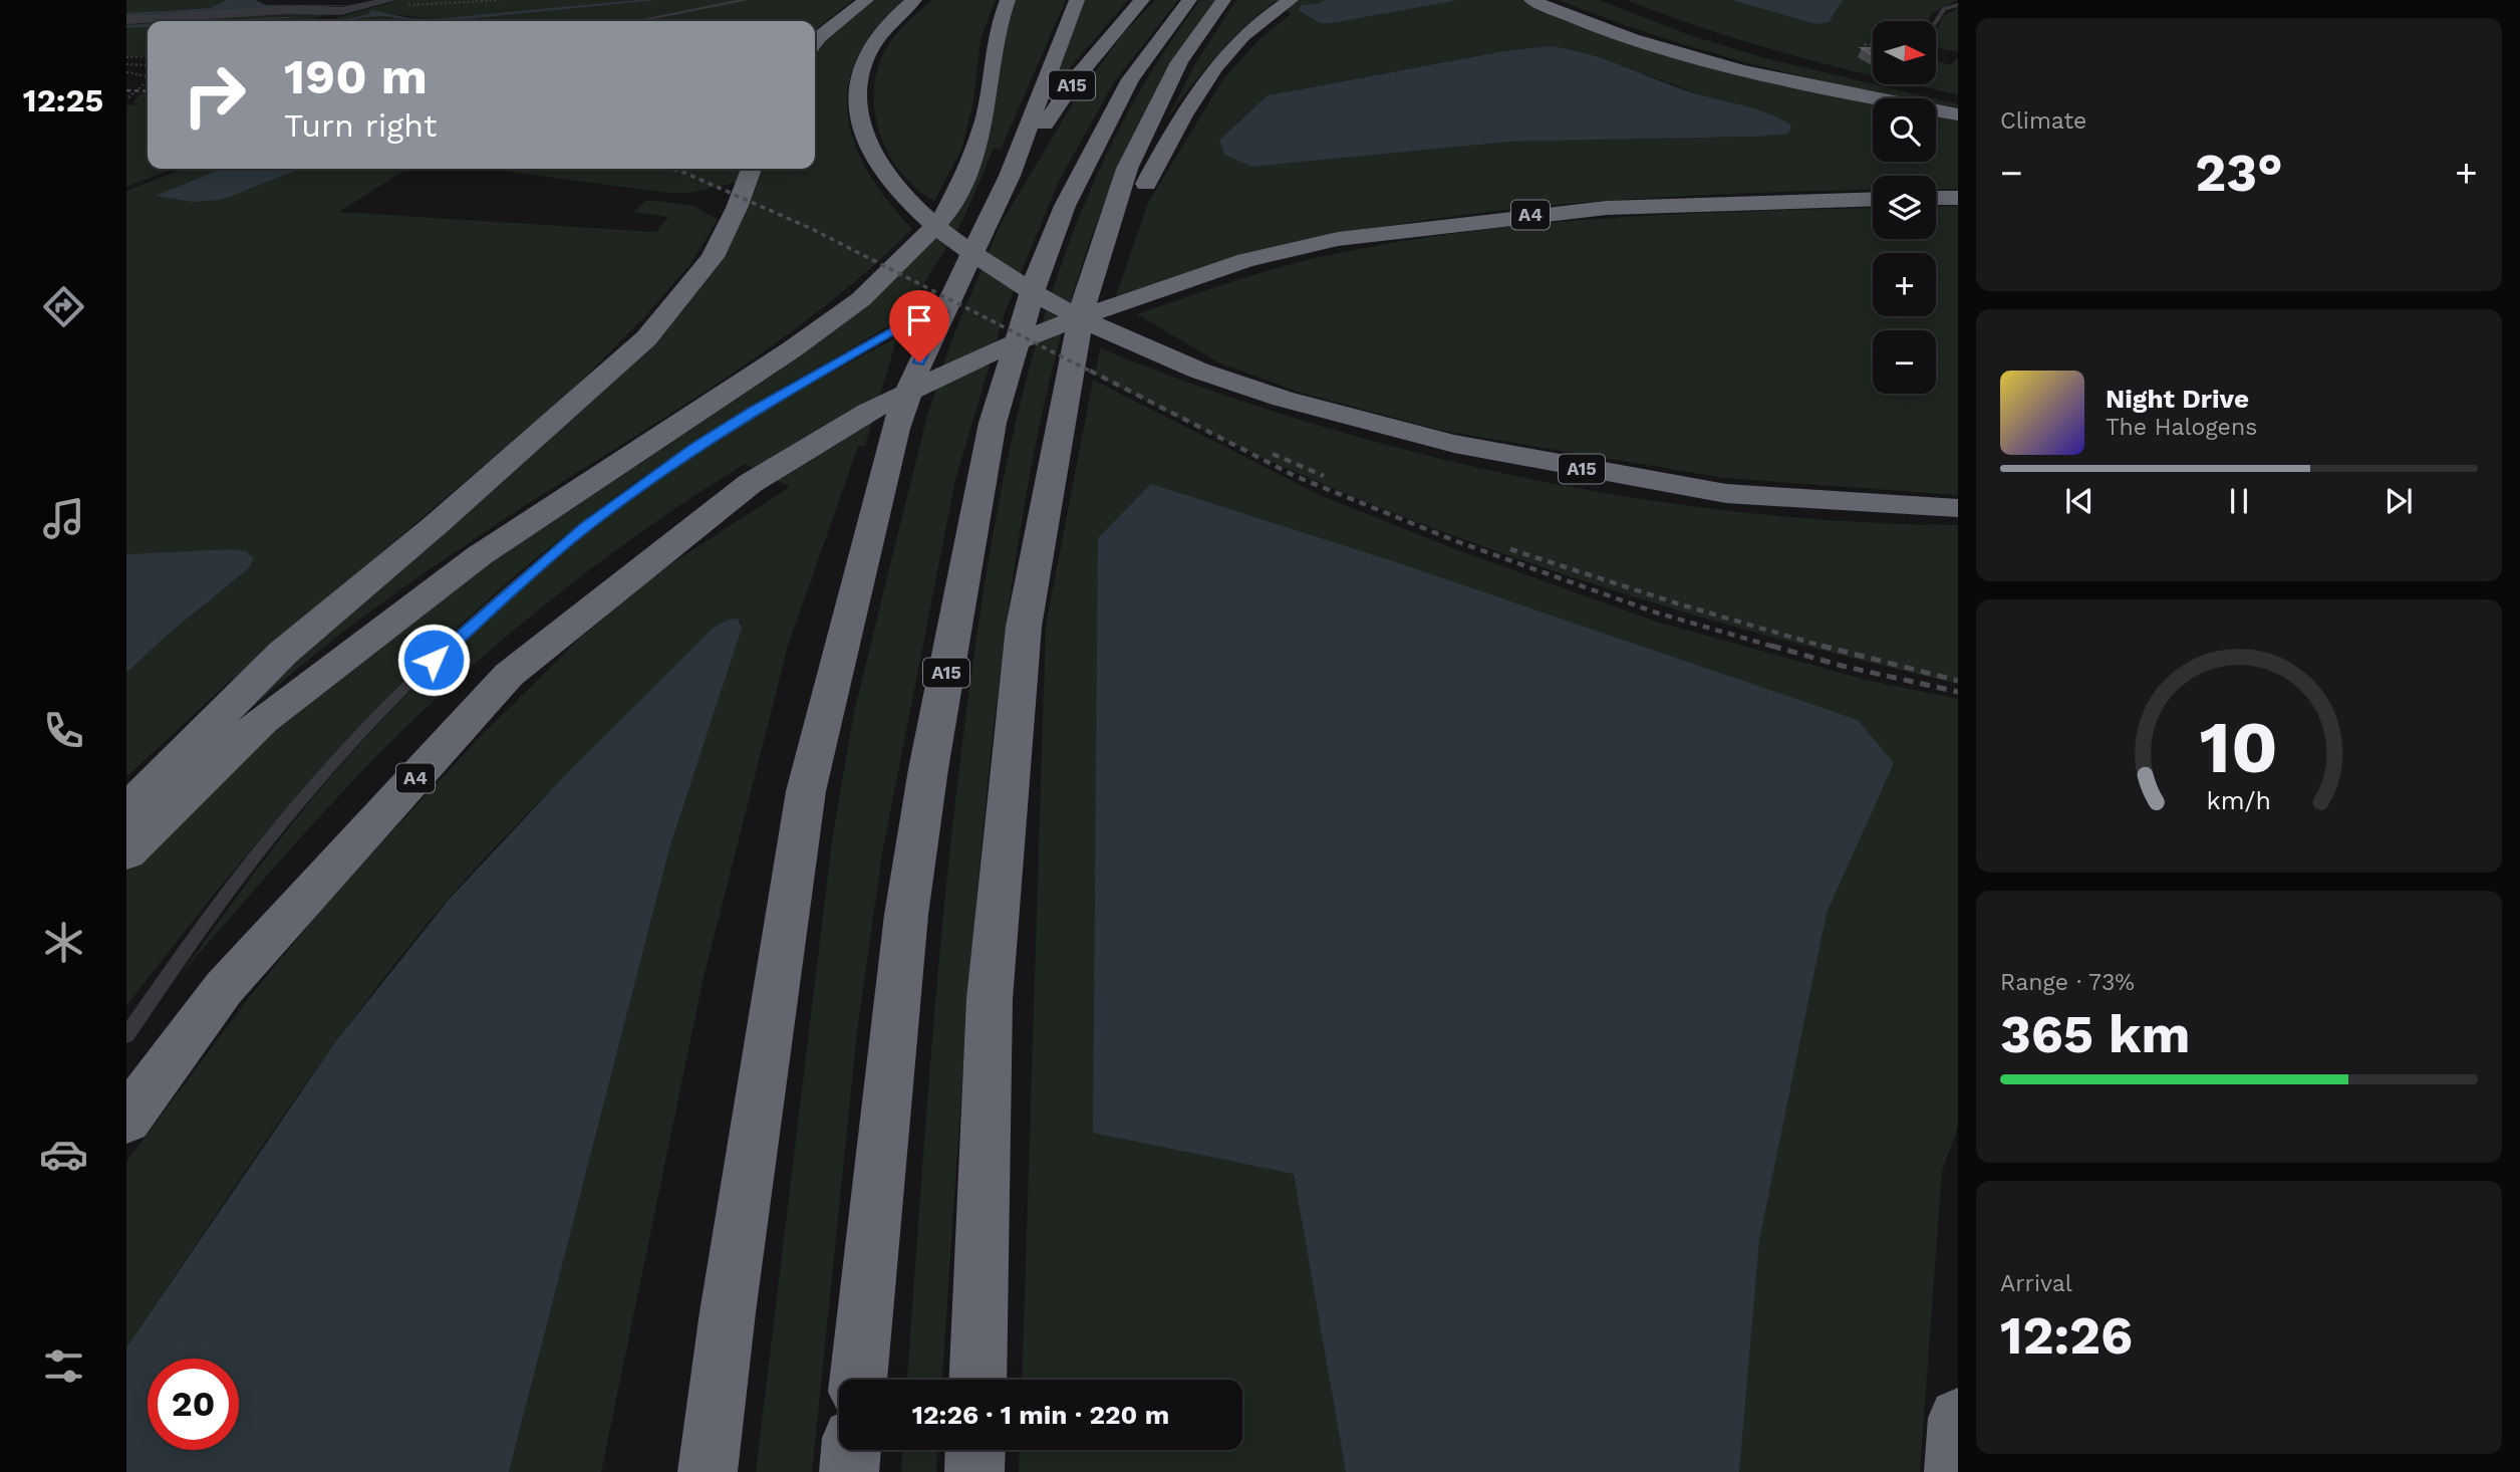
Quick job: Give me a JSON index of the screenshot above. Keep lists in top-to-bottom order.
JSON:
{
  "streets": {
    "highway": ["A15", "A4"]
  },
  "north": "right",
  "page": {
    "tabs": "12:25",
    "tile": [
      "Climate",
      ["Range · 73%", "365 km"],
      ["Arrival", "12:26"]
    ],
    "map_buttons": ["+", "−"],
    "turn": ["190 m", "Turn right"],
    "heat": ["−", "23°", "+"],
    "song": ["Night Drive", "The Halogens"],
    "limit": "20",
    "trip": "12:26 · 1 min · 220 m",
    "gauge": ["10", "km/h"]
  }
}
